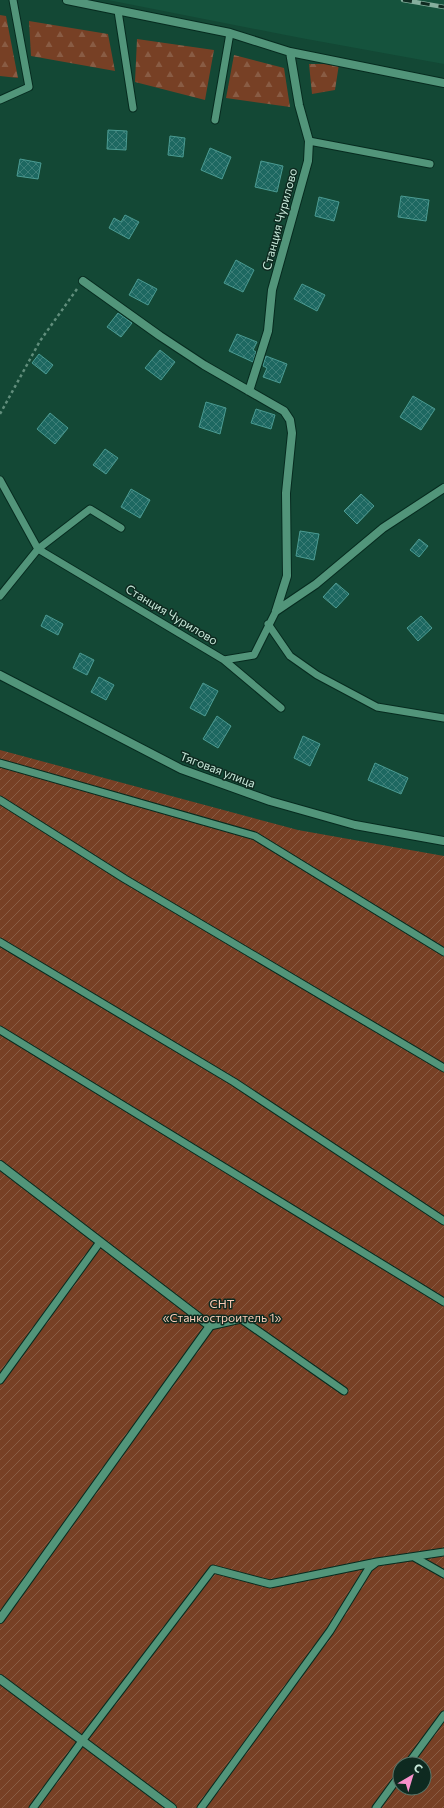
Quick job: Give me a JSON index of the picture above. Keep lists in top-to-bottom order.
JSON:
{
  "streets": {
    "street": ["Станция Чурилово", "Тяговая улица"]
  },
  "parks": ["СНТ «Станкостроитель 1»"],
  "north": "top right"
}
